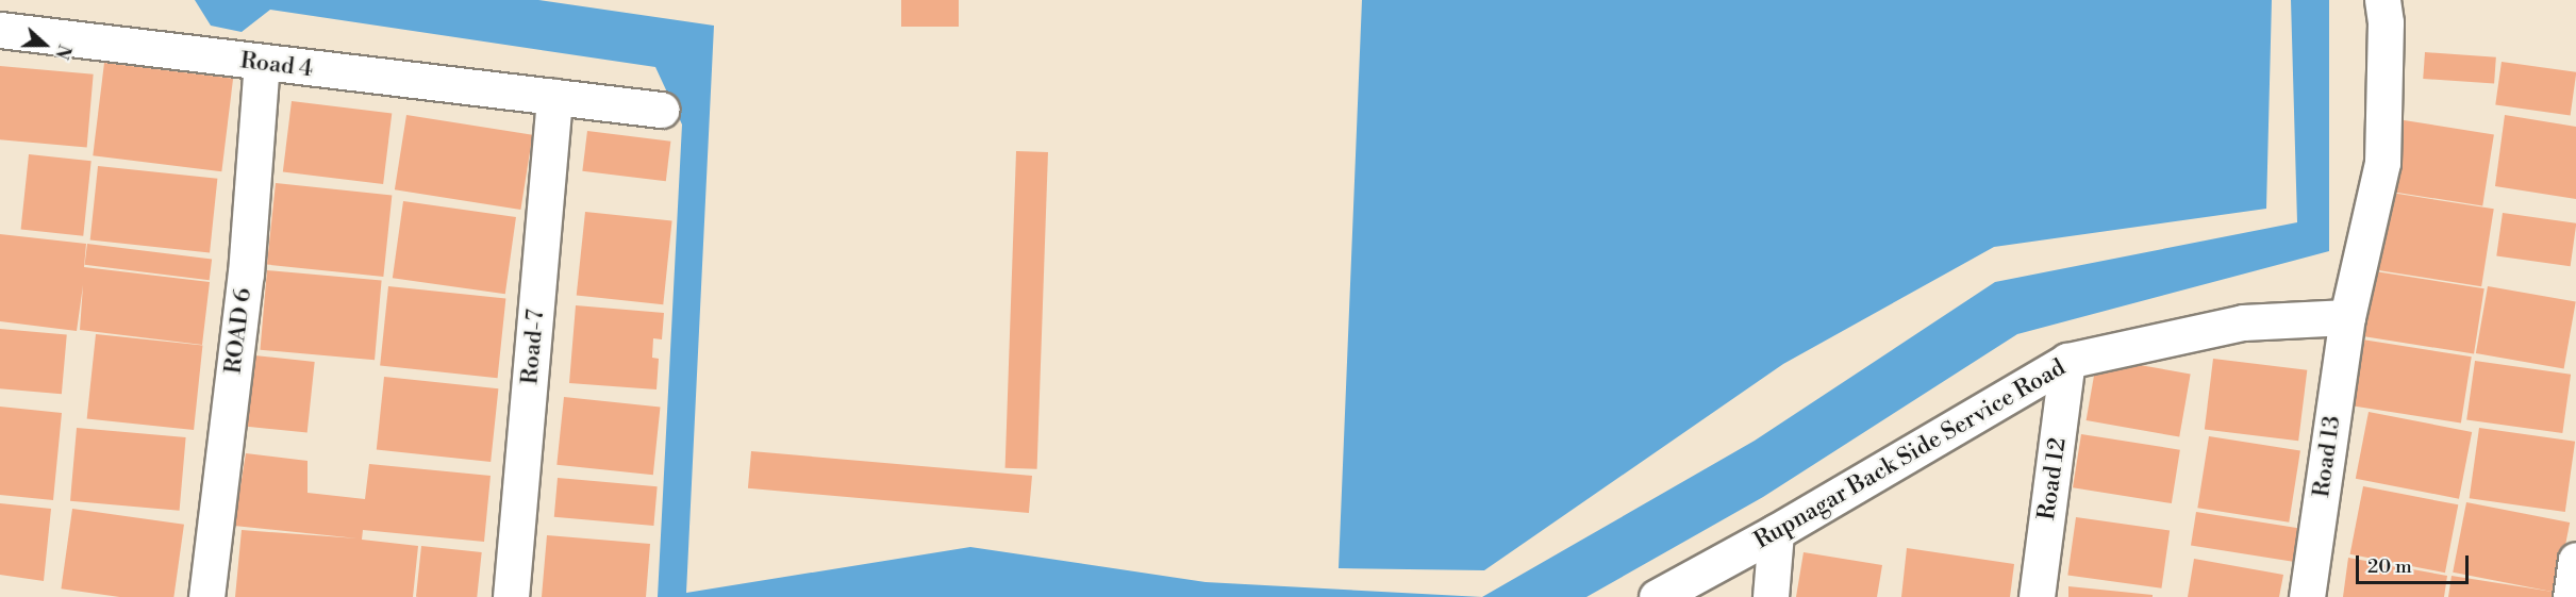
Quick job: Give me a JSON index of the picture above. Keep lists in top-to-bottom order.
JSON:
{
  "streets": {
    "street": [
      "Road 4",
      "ROAD 6",
      "Road-7",
      "Rupnagar Back Side Service Road",
      "Road 13",
      "Road 12"
    ]
  },
  "crossings": [
    ["Road 4", "ROAD 6"],
    ["Road 4", "Road-7"],
    ["Rupnagar Back Side Service Road", "Road 13"],
    ["Rupnagar Back Side Service Road", "Road 12"]
  ],
  "scale_bar": "20 m",
  "north": "right"
}
